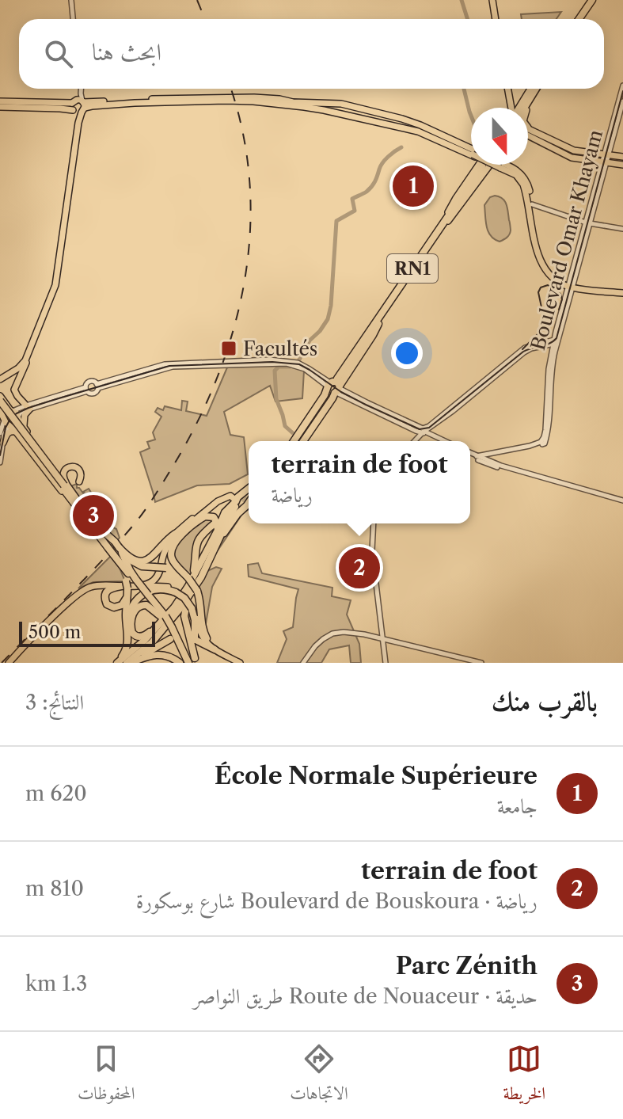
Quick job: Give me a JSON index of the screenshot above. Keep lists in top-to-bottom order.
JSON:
{
  "streets": {
    "highway": ["RN1"],
    "street": ["Boulevard Omar Khayam"]
  },
  "places": {
    "transit": ["Facultés"]
  },
  "scale_bar": "500 m",
  "north": "bottom",
  "page": {
    "search": "ابحث هنا",
    "pins": ["1", "3", "2"],
    "popup": ["terrain de foot", "رياضة"],
    "scale": "500 m",
    "heading": ["بالقرب منك", "النتائج: 3"],
    "list": [
      {
        "mark": "1",
        "name": "École Normale Supérieure",
        "note": "جامعة",
        "value": "620 m"
      },
      {
        "mark": "2",
        "name": "terrain de foot",
        "note": "رياضة · Boulevard de Bouskoura شارع بوسكورة",
        "value": "810 m"
      },
      {
        "mark": "3",
        "name": "Parc Zénith",
        "note": "حديقة · Route de Nouaceur طريق النواصر",
        "value": "1.3 km"
      }
    ],
    "nav": ["الخريطة", "الاتجاهات", "المحفوظات"]
  }
}
